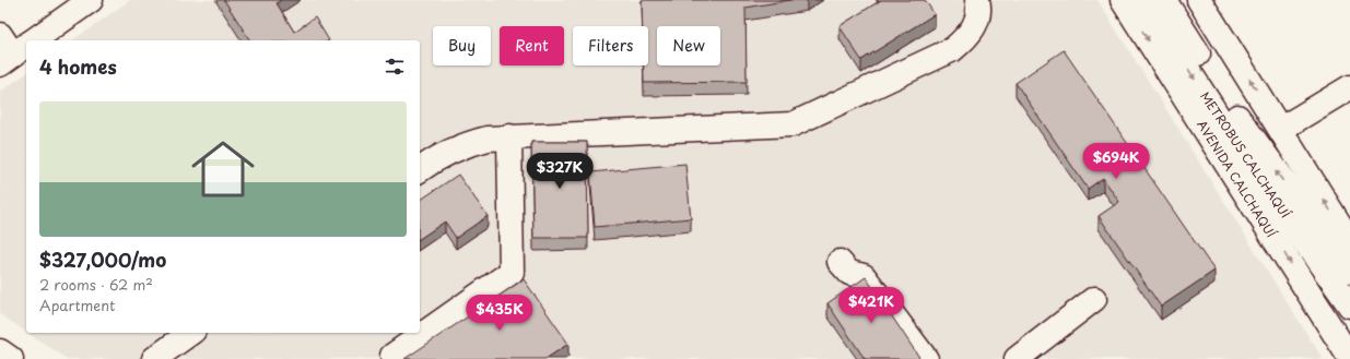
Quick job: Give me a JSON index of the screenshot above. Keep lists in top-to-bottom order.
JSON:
{
  "streets": {
    "main road": ["METROBUS CALCHAQUÍ", "AVENIDA CALCHAQUÍ"]
  },
  "page": {
    "chip": [
      "Buy",
      "Rent",
      "Filters",
      "New"
    ],
    "heading": "4 homes",
    "list": [
      {
        "name": "$327,000/mo",
        "note": "2 rooms · 62 m² · Apartment"
      }
    ],
    "price": [
      "$694K",
      "$327K",
      "$421K",
      "$435K"
    ]
  }
}
